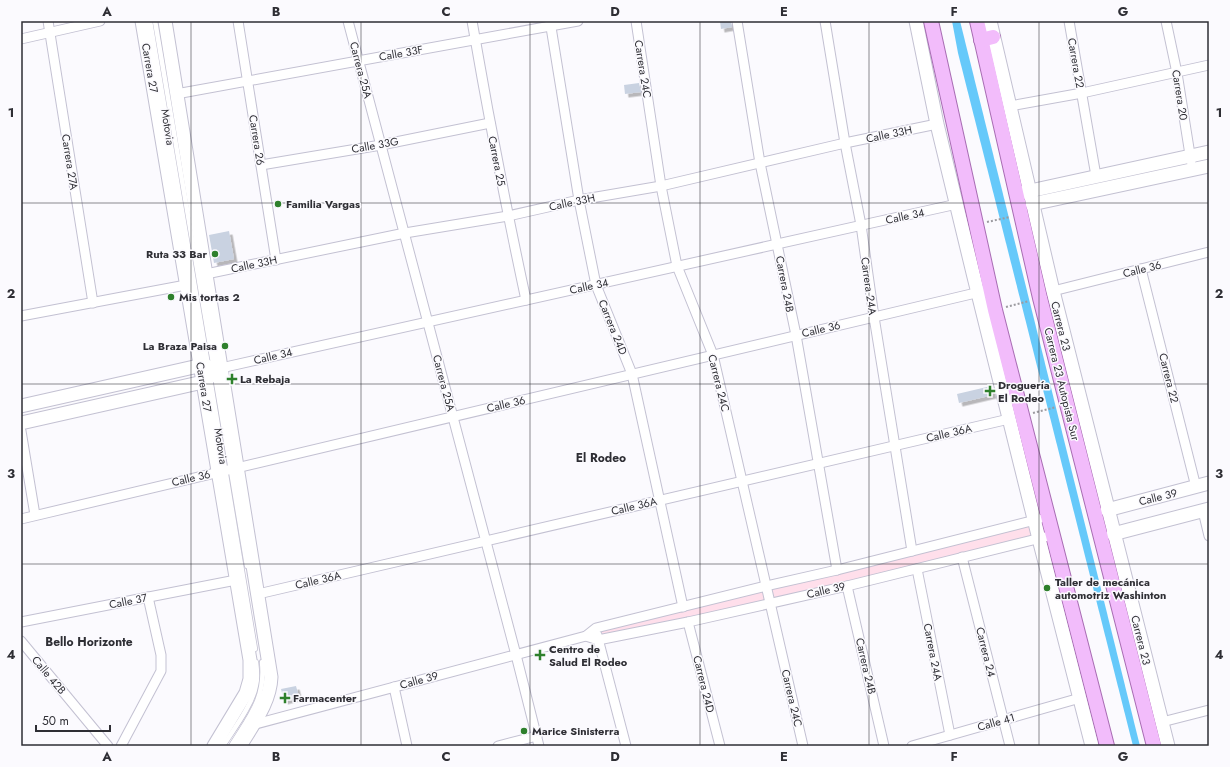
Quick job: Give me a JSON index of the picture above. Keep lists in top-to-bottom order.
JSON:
{
  "streets": {
    "main road": ["Carrera 23 Autopista Sur"],
    "street": [
      "Calle 33F",
      "Carrera 22",
      "Carrera 27",
      "Carrera 24C",
      "Carrera 25A",
      "Carrera 20",
      "Calle 33H",
      "Carrera 26",
      "Calle 33G",
      "Carrera 25",
      "Carrera 27A",
      "Calle 34",
      "Calle 36",
      "Carrera 24B",
      "Carrera 24A",
      "Carrera 23",
      "Carrera 24D",
      "Calle 36A",
      "Calle 39",
      "Calle 37",
      "Carrera 24",
      "Calle 42B",
      "Calle 41"
    ],
    "lane": ["Motovia"]
  },
  "crossings": [
    ["Calle 33F", "Carrera 27"],
    ["Calle 33F", "Carrera 25A"],
    ["Calle 33F", "Carrera 26"],
    ["Calle 33F", "Carrera 25"],
    ["Calle 33F", "Carrera 24D"],
    ["Carrera 22", "Calle 36"],
    ["Carrera 22", "Calle 39"],
    ["Carrera 27", "Motovia"],
    ["Carrera 27", "Calle 33H"],
    ["Carrera 27", "Calle 34"],
    ["Carrera 27", "Calle 36"],
    ["Carrera 27", "Calle 36A"],
    ["Carrera 27", "Calle 39"],
    ["Carrera 27", "Calle 37"],
    ["Carrera 24C", "Calle 33H"],
    ["Carrera 24C", "Calle 34"],
    ["Carrera 24C", "Calle 36"],
    ["Carrera 24C", "Calle 36A"],
    ["Carrera 24C", "Calle 39"],
    ["Carrera 25A", "Calle 33H"],
    ["Carrera 25A", "Calle 33G"],
    ["Carrera 25A", "Calle 34"],
    ["Carrera 25A", "Calle 36"],
    ["Carrera 25A", "Calle 36A"],
    ["Carrera 25A", "Calle 39"],
    ["Motovia", "Calle 34"],
    ["Motovia", "Calle 36"],
    ["Calle 33H", "Carrera 26"],
    ["Calle 33H", "Carrera 25"],
    ["Calle 33H", "Carrera 24B"],
    ["Calle 33H", "Carrera 24A"],
    ["Calle 33H", "Carrera 24D"],
    ["Carrera 26", "Calle 33G"],
    ["Calle 33G", "Carrera 25"],
    ["Carrera 25", "Calle 34"],
    ["Calle 34", "Carrera 24B"],
    ["Calle 34", "Carrera 24A"],
    ["Calle 34", "Carrera 24D"],
    ["Calle 36", "Carrera 24B"],
    ["Calle 36", "Carrera 24A"],
    ["Calle 36", "Carrera 23"],
    ["Calle 36", "Carrera 24D"],
    ["Carrera 24B", "Calle 36A"],
    ["Carrera 24B", "Calle 39"],
    ["Carrera 24A", "Calle 36A"],
    ["Carrera 24A", "Calle 39"],
    ["Carrera 24A", "Calle 41"],
    ["Carrera 23", "Carrera 23 Autopista Sur"],
    ["Carrera 23", "Calle 39"],
    ["Carrera 24D", "Calle 36A"],
    ["Carrera 24D", "Calle 39"],
    ["Calle 39", "Carrera 24"],
    ["Carrera 24", "Calle 41"]
  ],
  "districts": ["El Rodeo", "Bello Horizonte"],
  "places": {
    "other": [
      "Familia Vargas",
      "Ruta 33 Bar",
      "Mis tortas 2",
      "La Braza Paisa",
      "Taller de mecánica automotriz Washinton",
      "Marice Sinisterra"
    ],
    "health": [
      "La Rebaja",
      "Droguería El Rodeo",
      "Centro de Salud El Rodeo",
      "Farmacenter"
    ]
  },
  "scale_bar": "50 m",
  "grid": {
    "columns": [
      "A",
      "B",
      "C",
      "D",
      "E",
      "F",
      "G"
    ],
    "rows": [
      "1",
      "2",
      "3",
      "4"
    ]
  }
}
